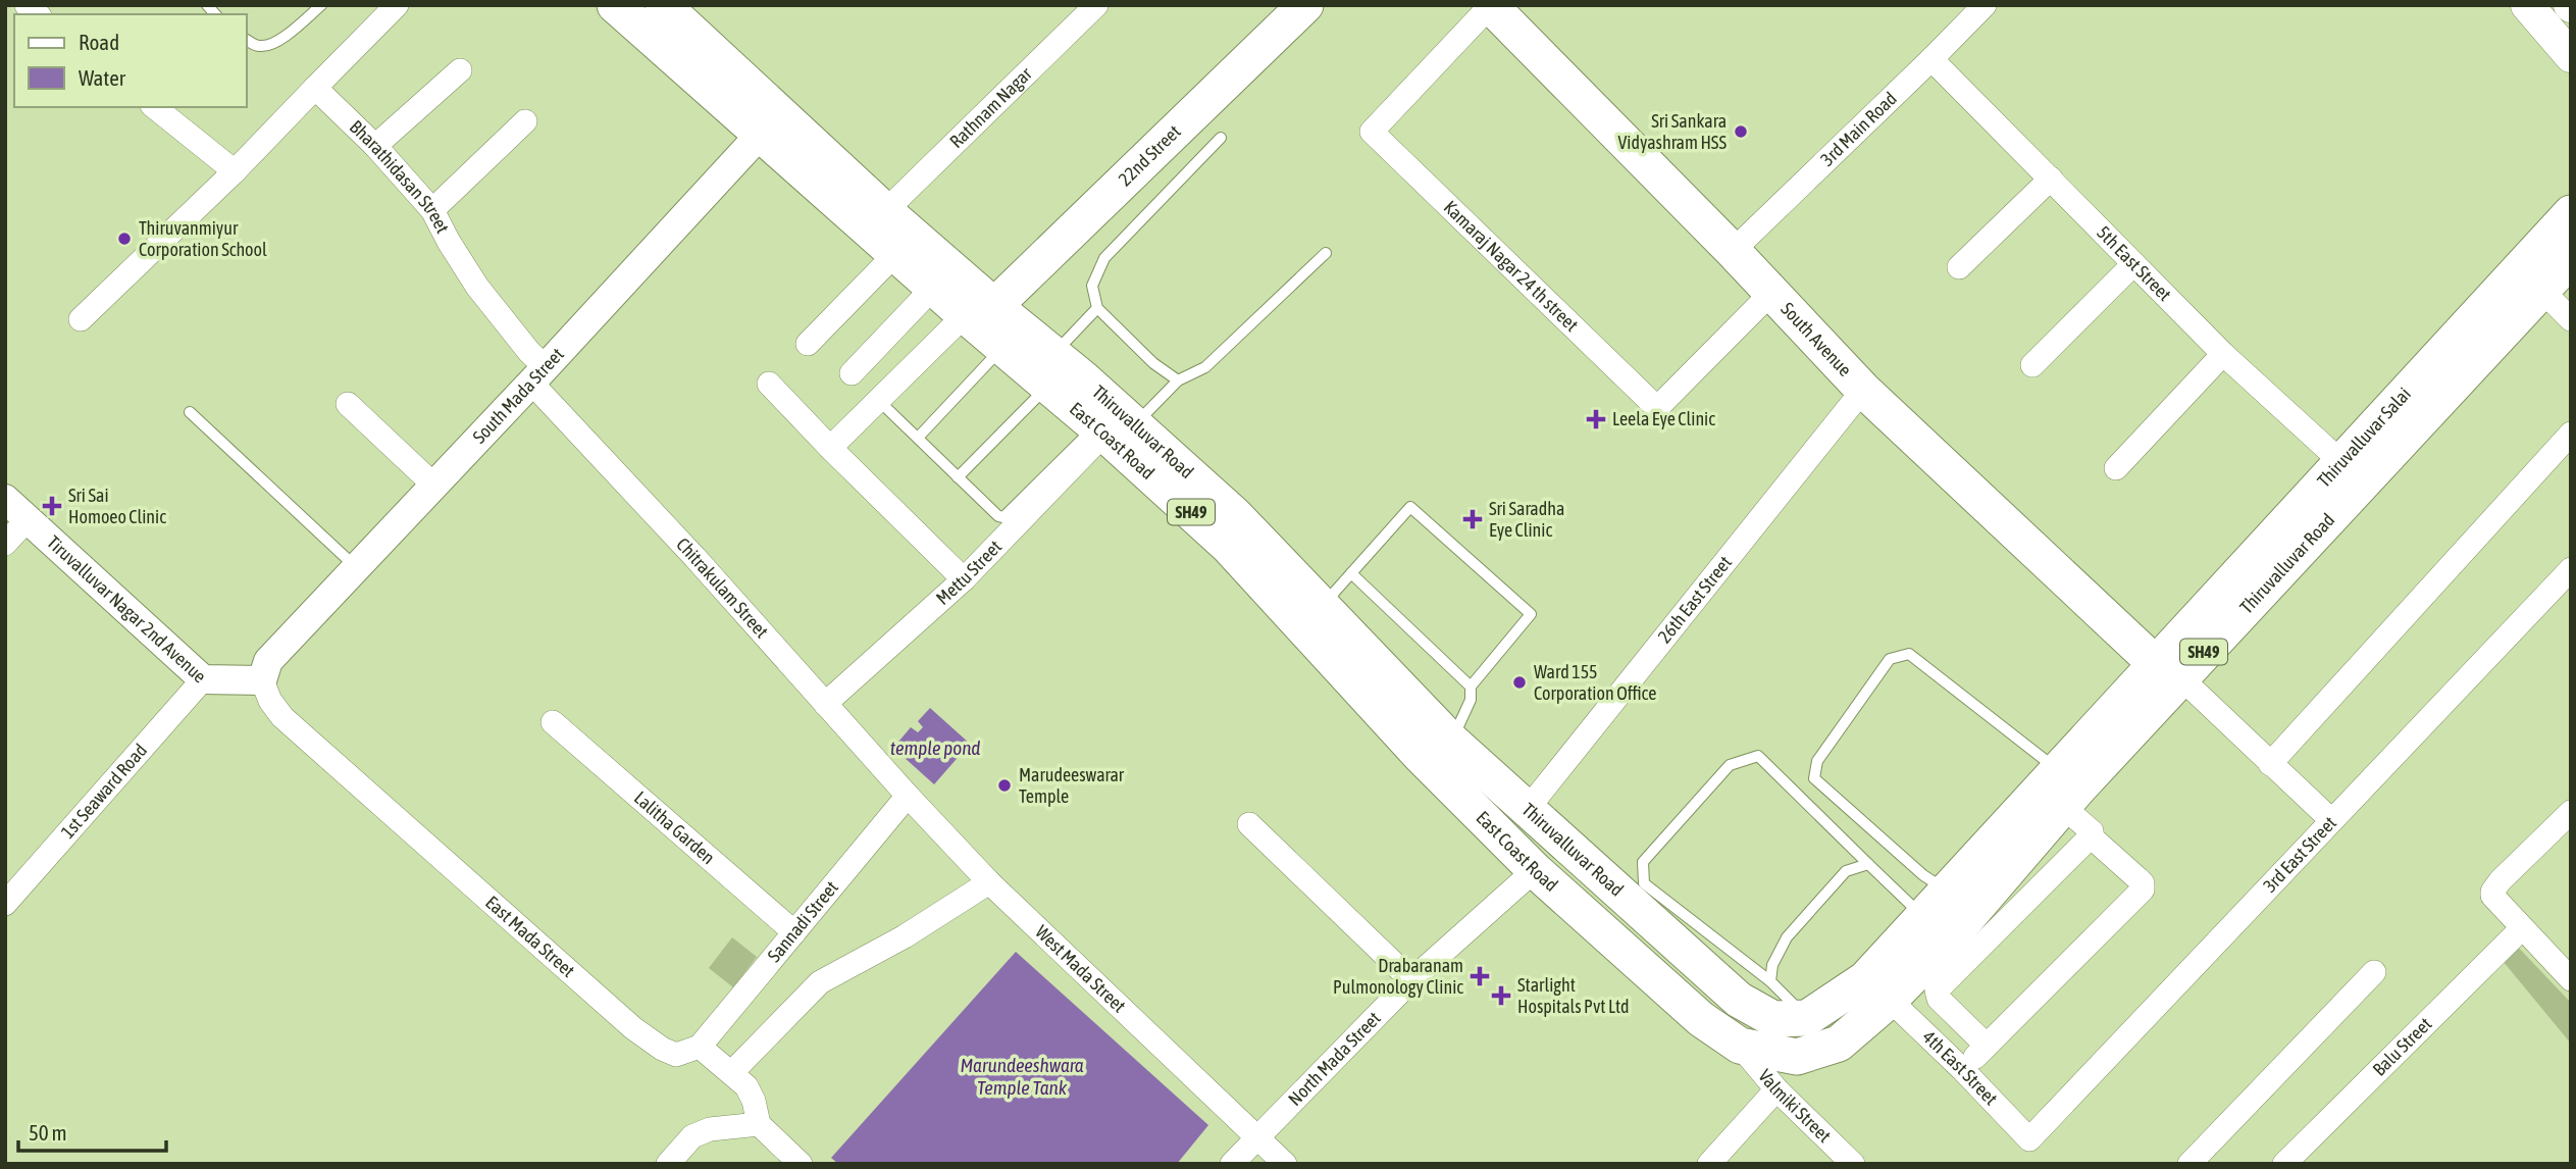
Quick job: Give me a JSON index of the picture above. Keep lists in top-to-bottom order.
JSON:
{
  "streets": {
    "main road": [
      "22nd Street",
      "South Avenue",
      "Thiruvalluvar Road",
      "Thiruvalluvar Salai",
      "East Coast Road",
      "SH49"
    ],
    "street": [
      "Rathnam Nagar",
      "3rd Main Road",
      "Bharathidasan Street",
      "5th East Street",
      "Kamaraj Nagar 24 th street",
      "South Mada Street",
      "Mettu Street",
      "Chitrakulam Street",
      "26th East Street",
      "Tiruvalluvar Nagar 2nd Avenue",
      "1st Seaward Road",
      "Lalitha Garden",
      "3rd East Street",
      "Sannadi Street",
      "East Mada Street",
      "West Mada Street",
      "Balu Street",
      "North Mada Street",
      "4th East Street",
      "Valmiki Street"
    ]
  },
  "crossings": [
    ["Rathnam Nagar", "East Coast Road"],
    ["3rd Main Road", "5th East Street"],
    ["3rd Main Road", "South Avenue"],
    ["22nd Street", "East Coast Road"],
    ["22nd Street", "SH49"],
    ["Bharathidasan Street", "South Mada Street"],
    ["Bharathidasan Street", "Chitrakulam Street"],
    ["5th East Street", "Thiruvalluvar Salai"],
    ["Kamaraj Nagar 24 th street", "South Avenue"],
    ["South Avenue", "Thiruvalluvar Road"],
    ["South Avenue", "Thiruvalluvar Salai"],
    ["South Avenue", "26th East Street"],
    ["South Mada Street", "East Coast Road"],
    ["South Mada Street", "Chitrakulam Street"],
    ["South Mada Street", "Tiruvalluvar Nagar 2nd Avenue"],
    ["South Mada Street", "East Mada Street"],
    ["Thiruvalluvar Road", "Thiruvalluvar Salai"],
    ["Thiruvalluvar Road", "East Coast Road"],
    ["Thiruvalluvar Road", "Mettu Street"],
    ["Thiruvalluvar Road", "26th East Street"],
    ["Thiruvalluvar Road", "4th East Street"],
    ["Thiruvalluvar Road", "Valmiki Street"],
    ["East Coast Road", "SH49"],
    ["East Coast Road", "Mettu Street"],
    ["East Coast Road", "North Mada Street"],
    ["East Coast Road", "Valmiki Street"],
    ["Mettu Street", "Chitrakulam Street"],
    ["Chitrakulam Street", "Sannadi Street"],
    ["Chitrakulam Street", "West Mada Street"],
    ["Tiruvalluvar Nagar 2nd Avenue", "1st Seaward Road"],
    ["Tiruvalluvar Nagar 2nd Avenue", "East Mada Street"],
    ["Lalitha Garden", "Sannadi Street"],
    ["3rd East Street", "4th East Street"],
    ["Sannadi Street", "East Mada Street"],
    ["Sannadi Street", "West Mada Street"],
    ["West Mada Street", "North Mada Street"]
  ],
  "water": ["temple pond", "Marundeeshwara Temple Tank"],
  "places": {
    "other": [
      "Sri Sankara Vidyashram HSS",
      "Thiruvanmiyur Corporation School",
      "Ward 155 Corporation Office",
      "Marudeeswarar Temple"
    ],
    "health": [
      "Leela Eye Clinic",
      "Sri Sai Homoeo Clinic",
      "Sri Saradha Eye Clinic",
      "Drabaranam Pulmonology Clinic",
      "Starlight Hospitals Pvt Ltd"
    ]
  },
  "legend": ["Road", "Water"],
  "scale_bar": "50 m"
}
